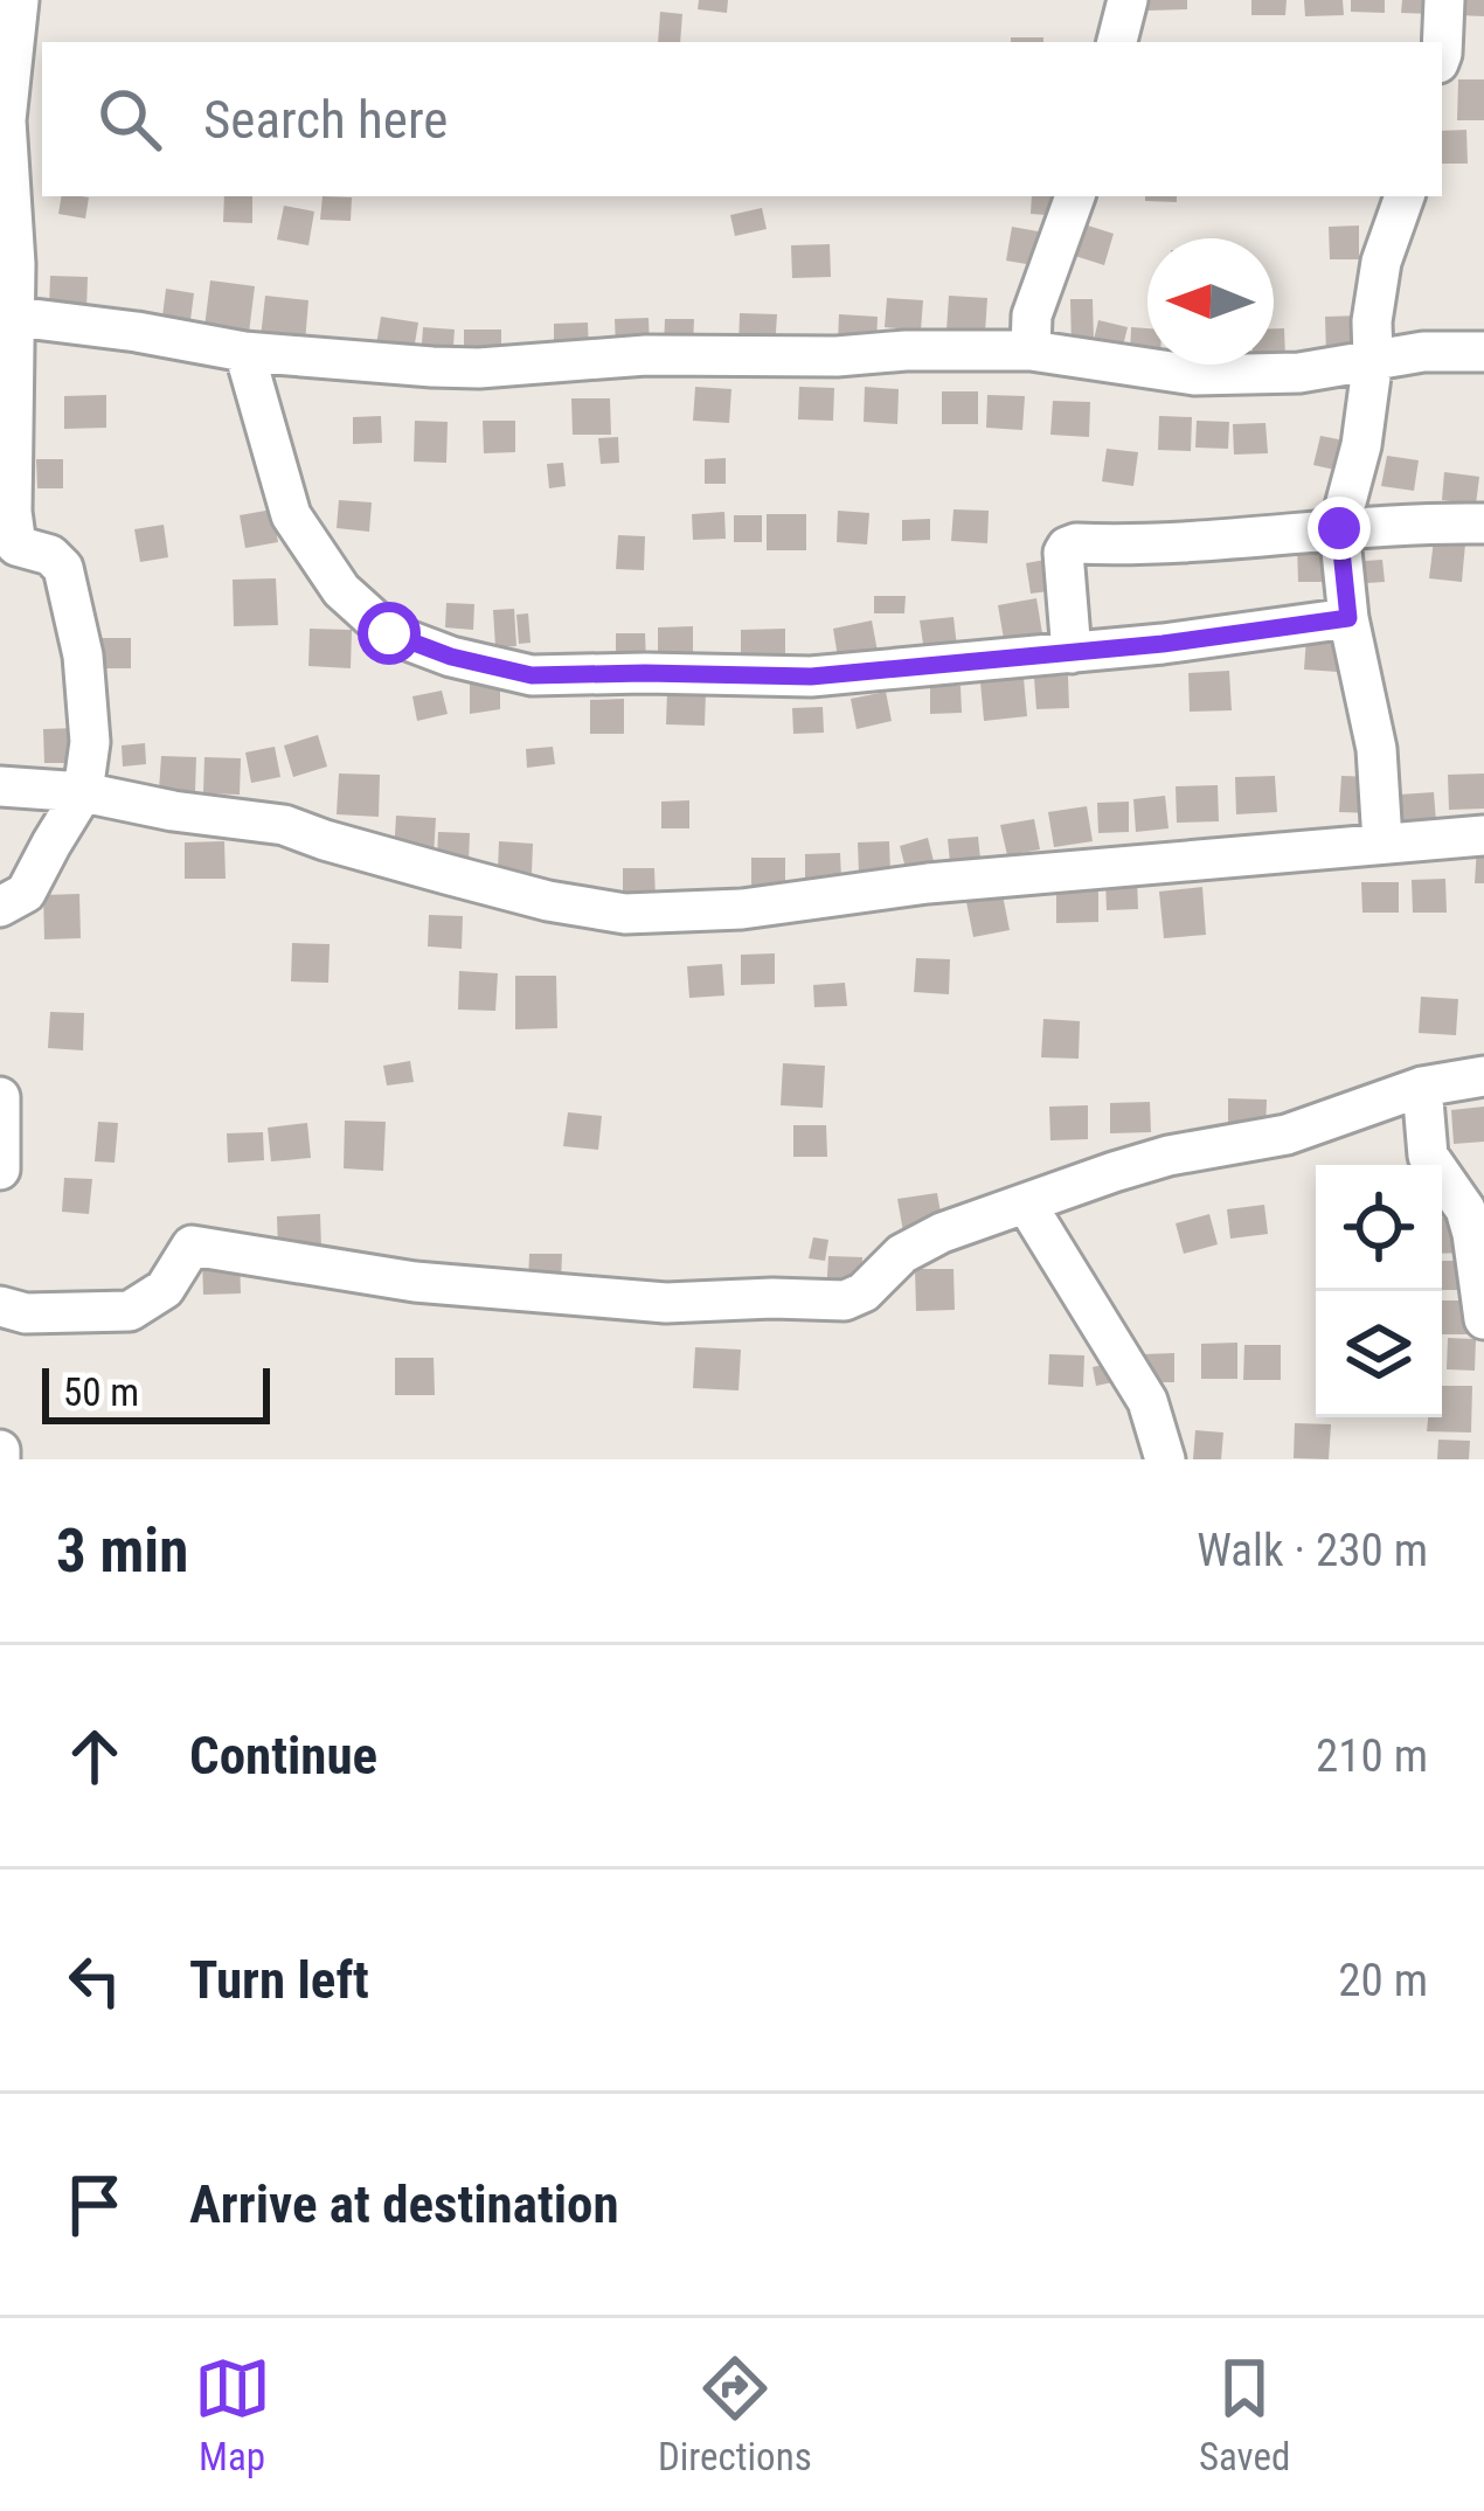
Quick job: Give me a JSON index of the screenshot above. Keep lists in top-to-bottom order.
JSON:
{
  "scale_bar": "50 m",
  "north": "left",
  "page": {
    "search": "Search here",
    "scale": "50 m",
    "heading": ["3 min", "Walk · 230 m"],
    "list": [
      ["Continue", "210 m"],
      ["Turn left", "20 m"],
      "Arrive at destination"
    ],
    "nav": ["Map", "Directions", "Saved"]
  }
}
